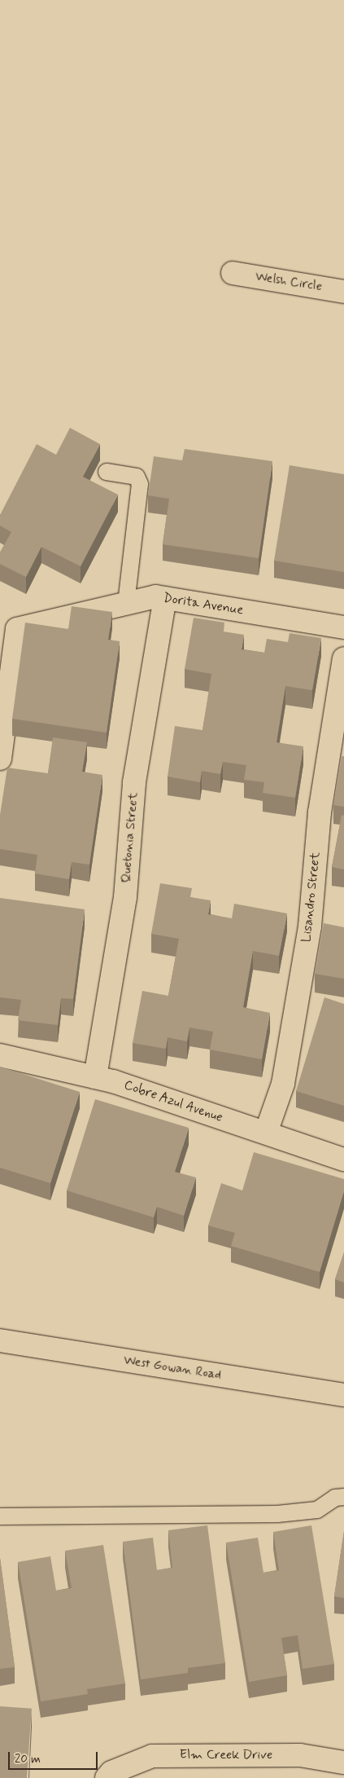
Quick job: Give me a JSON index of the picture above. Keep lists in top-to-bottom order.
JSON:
{
  "streets": {
    "street": [
      "Welsh Circle",
      "Dorita Avenue",
      "Quetonia Street",
      "Lisandro Street",
      "Cobre Azul Avenue",
      "West Gowan Road",
      "Elm Creek Drive"
    ]
  },
  "crossings": [
    ["Dorita Avenue", "Quetonia Street"],
    ["Quetonia Street", "Cobre Azul Avenue"],
    ["Lisandro Street", "Cobre Azul Avenue"]
  ],
  "scale_bar": "20 m"
}
